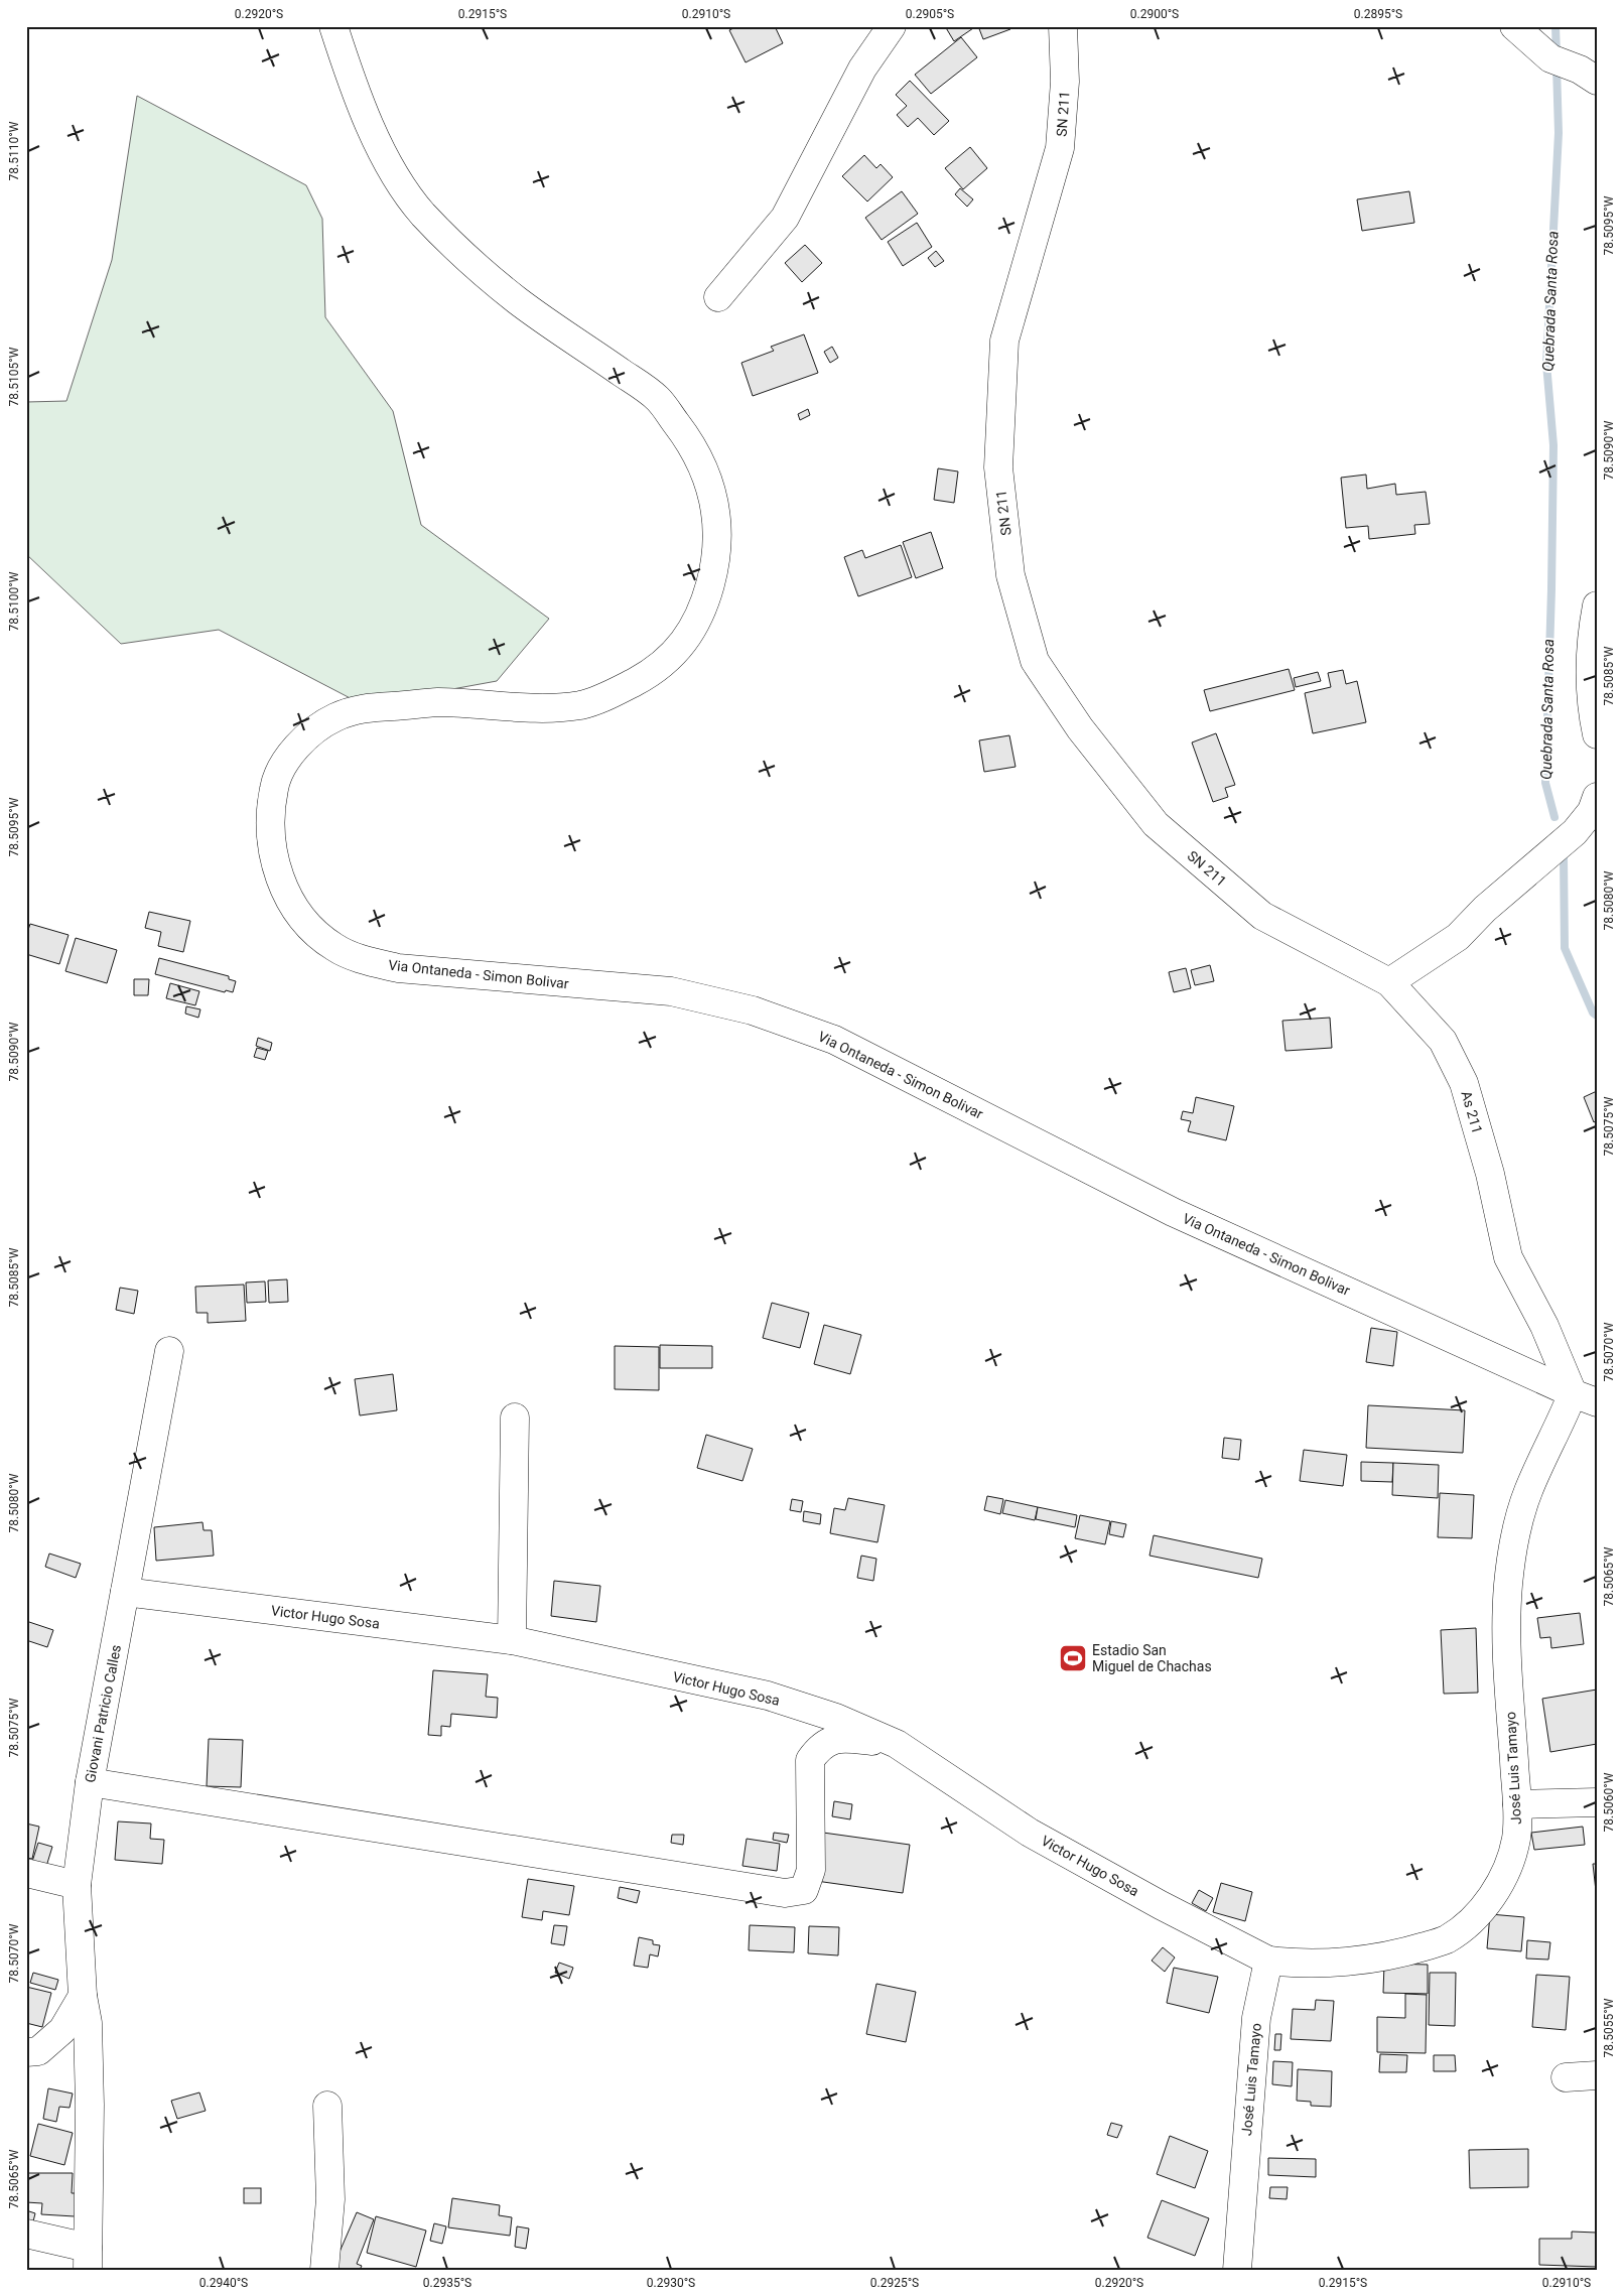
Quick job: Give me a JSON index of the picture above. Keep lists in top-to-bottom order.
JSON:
{
  "streets": {
    "street": [
      "SN 211",
      "Via Ontaneda - Simon Bolivar",
      "As 211",
      "Victor Hugo Sosa",
      "Giovani Patricio Calles",
      "José Luis Tamayo"
    ]
  },
  "crossings": [
    ["SN 211", "As 211"],
    ["Via Ontaneda - Simon Bolivar", "As 211"],
    ["Via Ontaneda - Simon Bolivar", "José Luis Tamayo"],
    ["As 211", "José Luis Tamayo"],
    ["Victor Hugo Sosa", "Giovani Patricio Calles"],
    ["Victor Hugo Sosa", "José Luis Tamayo"]
  ],
  "water": ["Quebrada Santa Rosa"],
  "places": {
    "sports": ["Estadio San Miguel de Chachas"]
  },
  "coordinates": [
    "0.2920°S",
    "0.2915°S",
    "0.2910°S",
    "0.2905°S",
    "0.2900°S",
    "0.2895°S",
    "78.5110°W",
    "78.5095°W",
    "78.5105°W",
    "78.5090°W",
    "78.5100°W",
    "78.5085°W",
    "78.5080°W",
    "78.5075°W",
    "78.5070°W",
    "78.5065°W",
    "78.5060°W",
    "78.5055°W",
    "0.2940°S",
    "0.2935°S",
    "0.2930°S",
    "0.2925°S"
  ]
}
